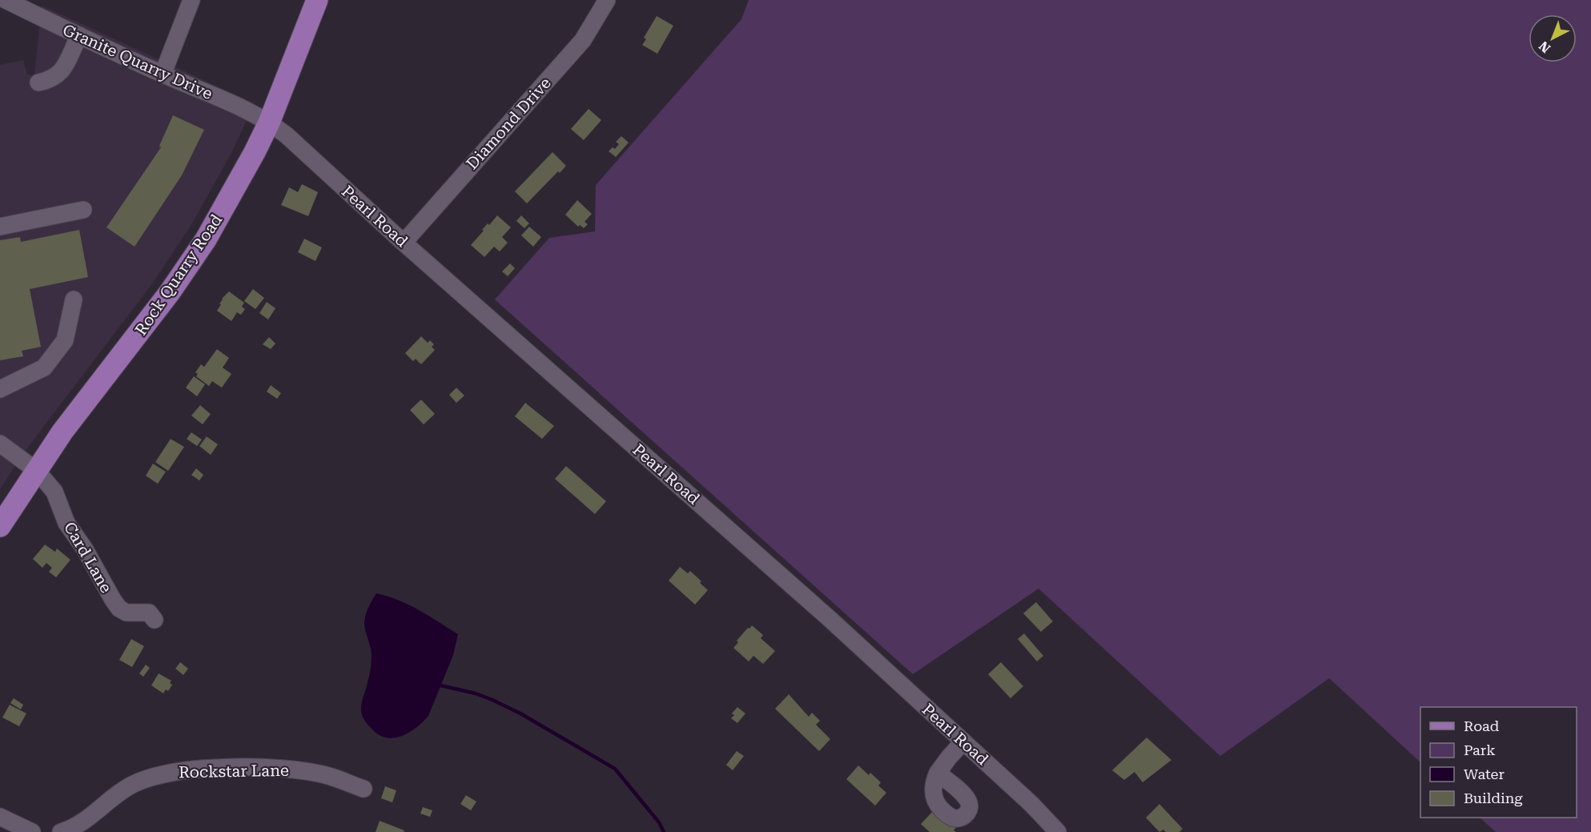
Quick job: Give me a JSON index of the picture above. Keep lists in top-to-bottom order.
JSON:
{
  "streets": {
    "main road": ["Rock Quarry Road"],
    "street": [
      "Granite Quarry Drive",
      "Diamond Drive",
      "Pearl Road",
      "Card Lane",
      "Rockstar Lane"
    ]
  },
  "crossings": [
    ["Granite Quarry Drive", "Pearl Road"],
    ["Granite Quarry Drive", "Rock Quarry Road"],
    ["Diamond Drive", "Pearl Road"],
    ["Pearl Road", "Rock Quarry Road"],
    ["Rock Quarry Road", "Card Lane"]
  ],
  "legend": [
    "Road",
    "Park",
    "Water",
    "Building"
  ],
  "north": "bottom left"
}
